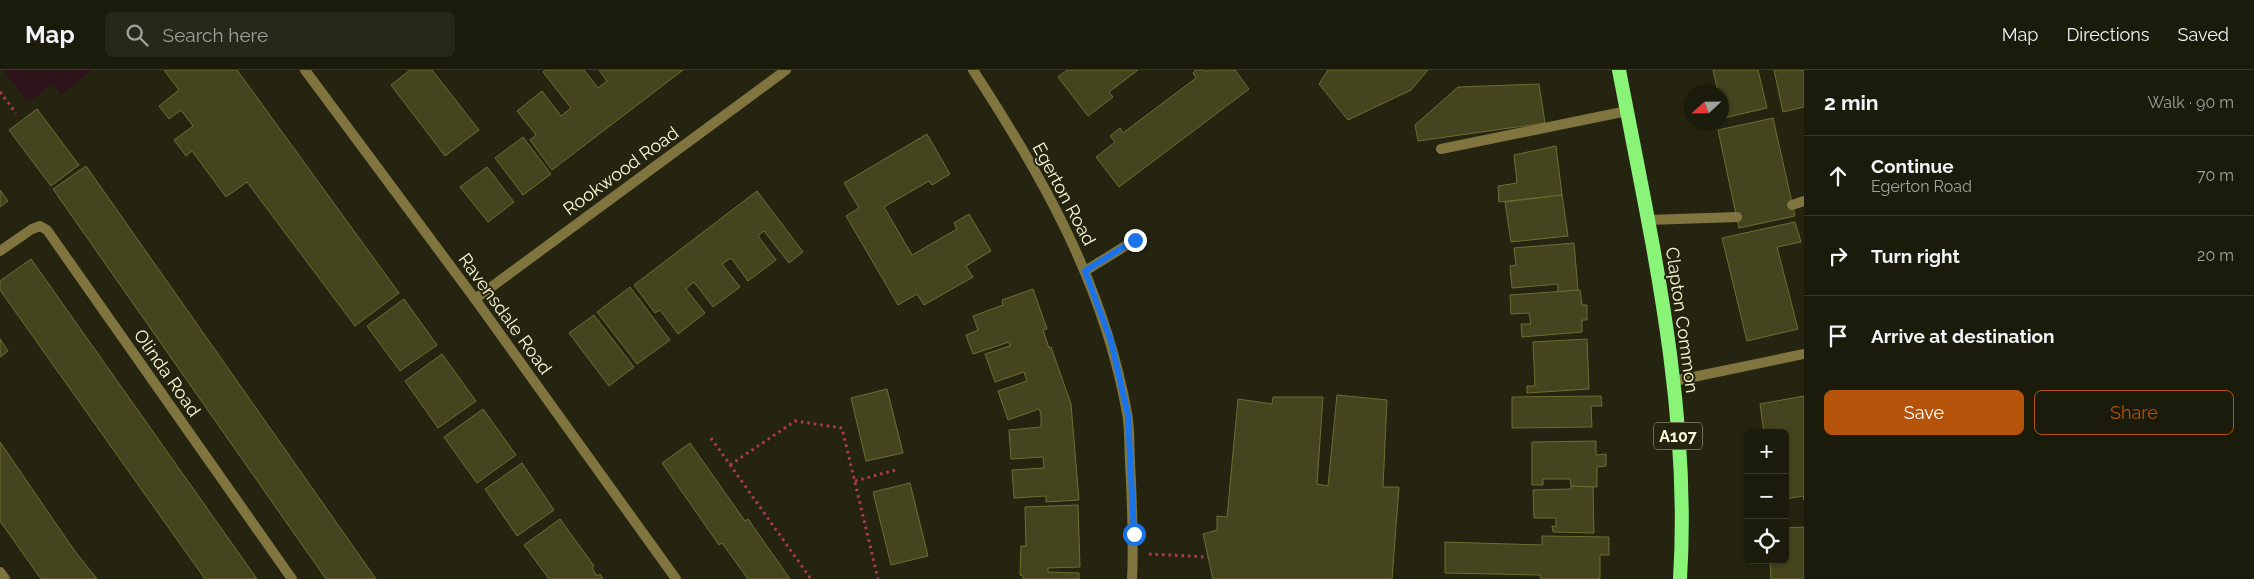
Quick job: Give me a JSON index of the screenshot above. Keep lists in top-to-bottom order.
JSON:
{
  "streets": {
    "highway": ["Clapton Common", "A107"],
    "street": [
      "Rookwood Road",
      "Egerton Road",
      "Ravensdale Road",
      "Olinda Road"
    ]
  },
  "crossings": [
    ["Rookwood Road", "Ravensdale Road"]
  ],
  "north": "left",
  "page": {
    "header": "Map",
    "search": "Search here",
    "nav": ["Map", "Directions", "Saved"],
    "heading": ["2 min", "Walk · 90 m"],
    "list": [
      ["Continue", "Egerton Road", "70 m"],
      ["Turn right", "20 m"],
      "Arrive at destination"
    ],
    "buttons": ["Save", "Share"],
    "map_buttons": ["+", "−"]
  }
}
